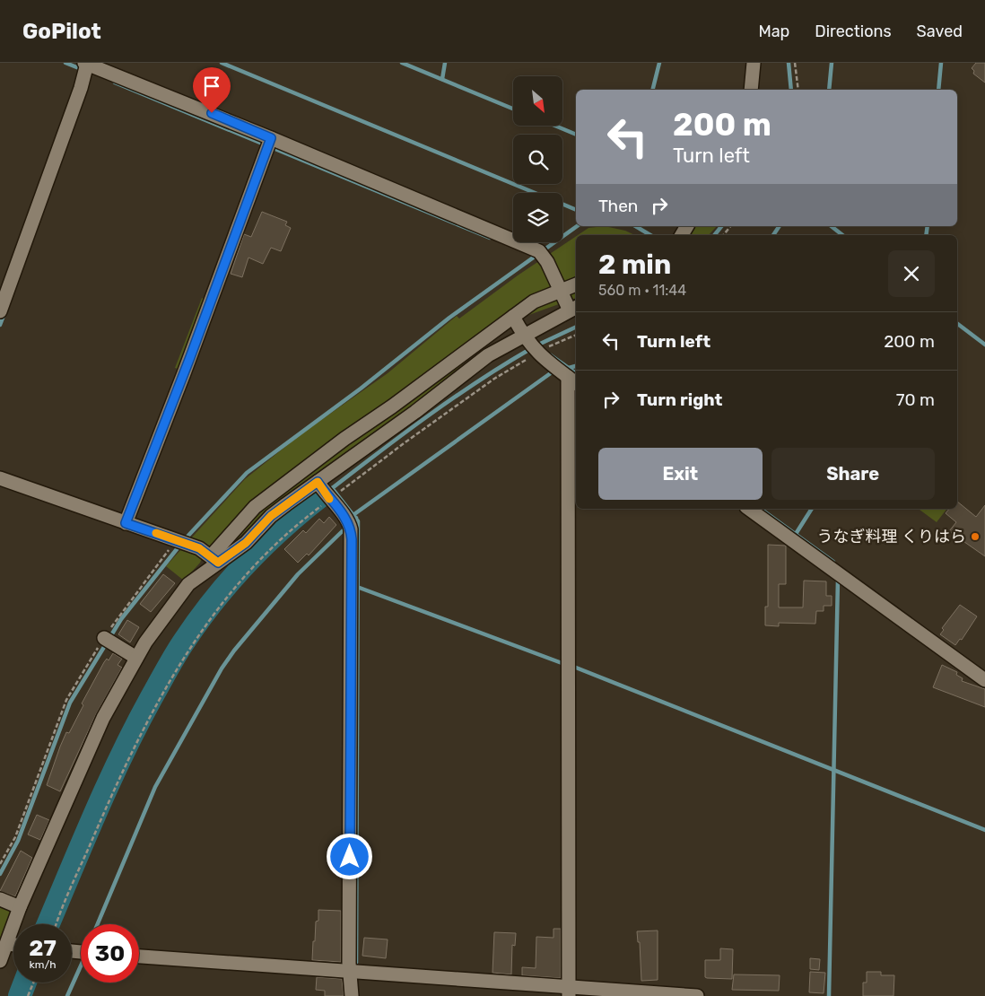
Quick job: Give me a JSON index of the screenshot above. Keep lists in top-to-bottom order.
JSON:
{
  "places": ["うなぎ料理 くりはら"],
  "north": "bottom right",
  "page": {
    "header": "GoPilot",
    "nav": ["Map", "Directions", "Saved"],
    "turn": ["200 m", "Turn left"],
    "then": "Then",
    "heading": ["2 min", "560 m · 11:44"],
    "list": [
      {
        "name": "Turn left",
        "value": "200 m"
      },
      {
        "name": "Turn right",
        "value": "70 m"
      }
    ],
    "buttons": ["Exit", "Share"],
    "speed": "27 km/h",
    "limit": "30"
  }
}
